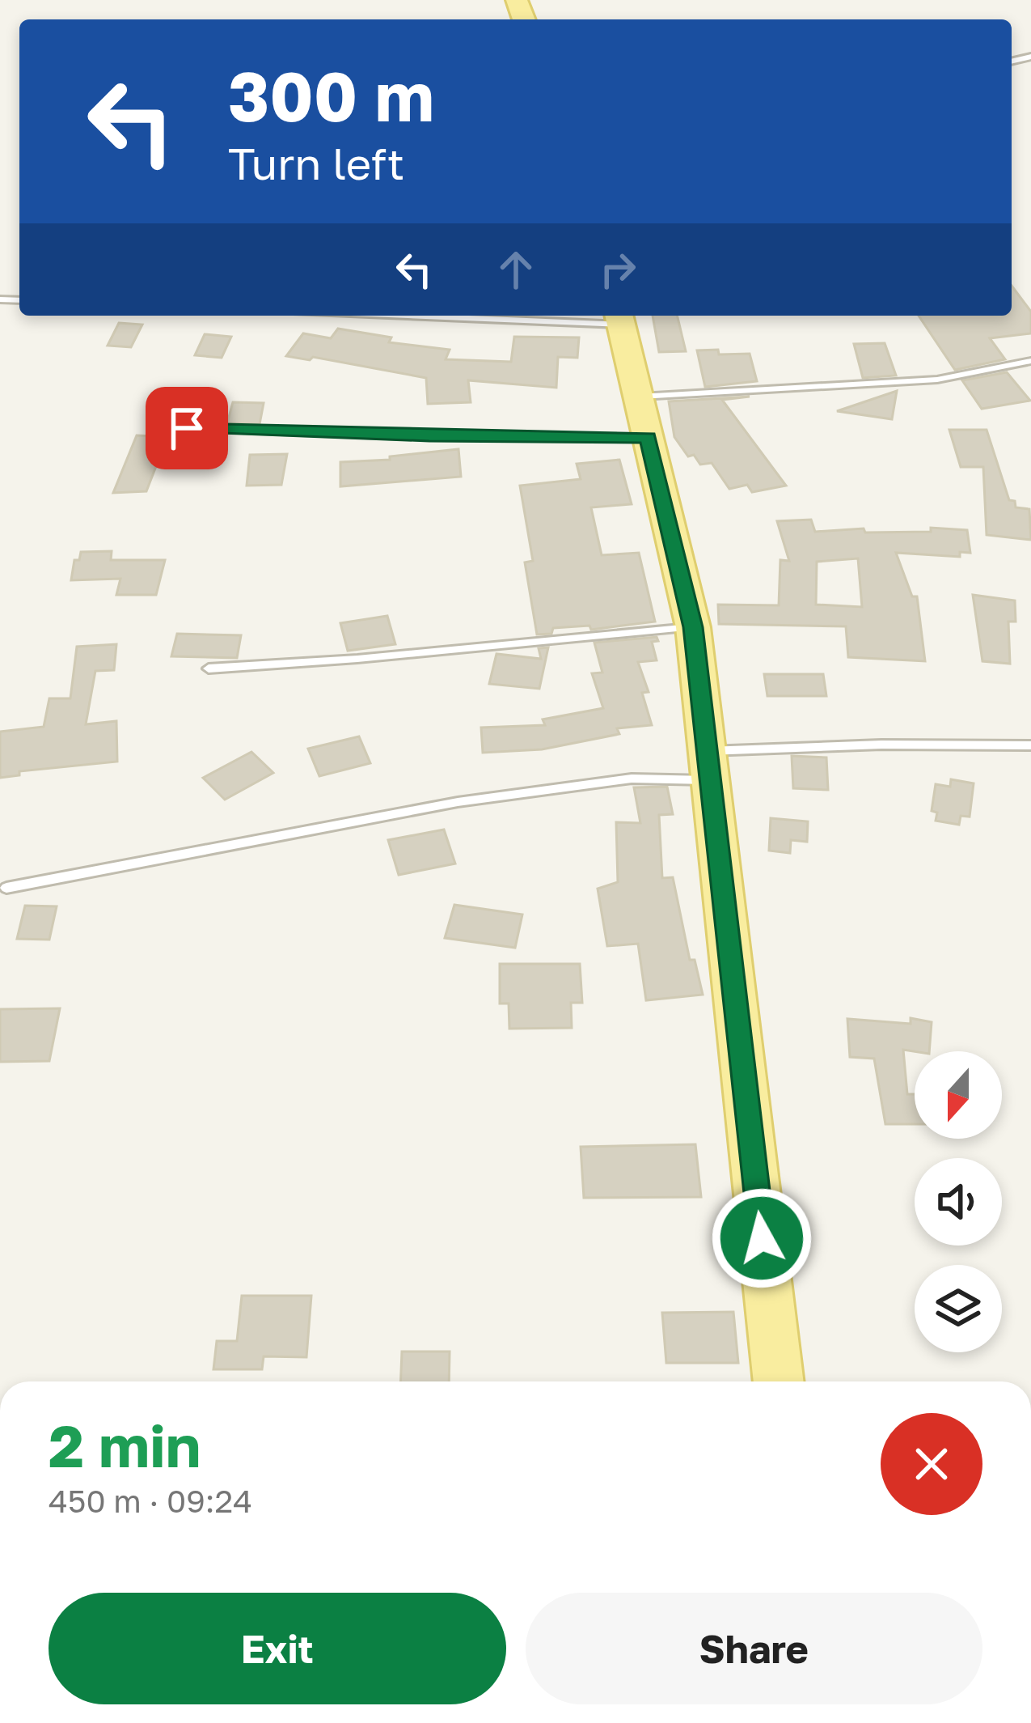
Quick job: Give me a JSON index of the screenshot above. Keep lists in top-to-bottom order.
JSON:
{
  "north": "bottom",
  "page": {
    "turn": ["300 m", "Turn left"],
    "heading": ["2 min", "450 m · 09:24"],
    "buttons": ["Exit", "Share"]
  }
}
